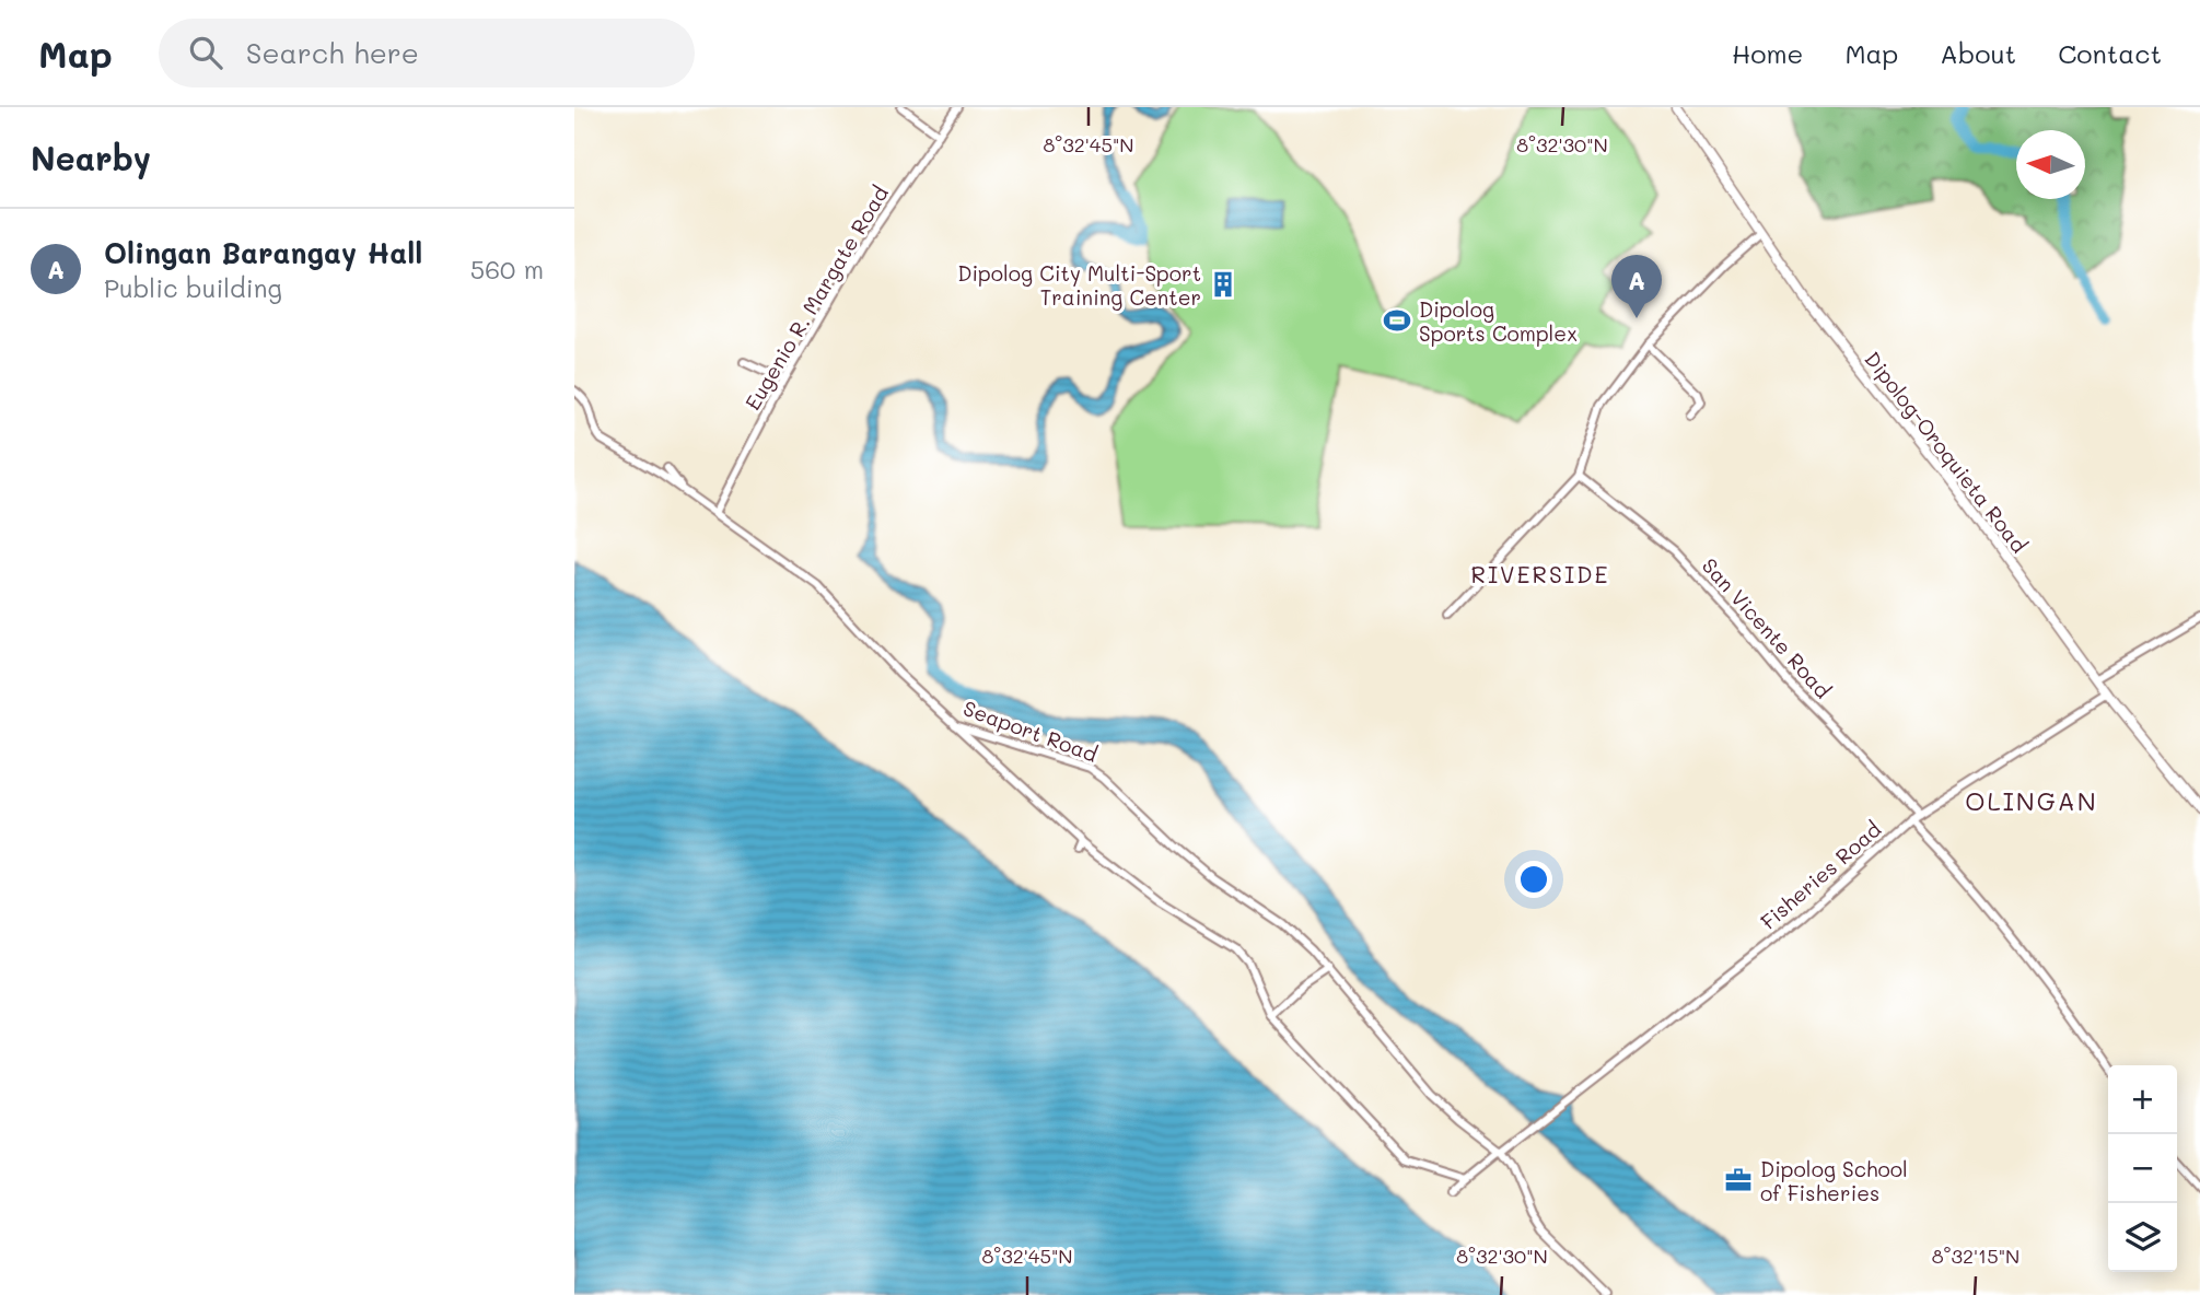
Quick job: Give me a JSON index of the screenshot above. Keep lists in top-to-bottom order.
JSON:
{
  "streets": {
    "main road": ["Dipolog-Oroquieta Road"],
    "street": [
      "Eugenio R. Margate Road",
      "San Vicente Road",
      "Seaport Road",
      "Fisheries Road"
    ]
  },
  "crossings": [
    ["Eugenio R. Margate Road", "Seaport Road"],
    ["Dipolog-Oroquieta Road", "Fisheries Road"],
    ["San Vicente Road", "Fisheries Road"],
    ["Seaport Road", "Fisheries Road"]
  ],
  "districts": ["RIVERSIDE", "OLINGAN"],
  "places": {
    "building": ["Dipolog City Multi-Sport Training Center"],
    "sports": ["Dipolog Sports Complex"],
    "office": ["Dipolog School of Fisheries"]
  },
  "north": "left",
  "page": {
    "header": "Map",
    "search": "Search here",
    "nav": [
      "Home",
      "Map",
      "About",
      "Contact"
    ],
    "heading": "Nearby",
    "list": [
      {
        "mark": "A",
        "name": "Olingan Barangay Hall",
        "note": "Public building",
        "value": "560 m"
      }
    ],
    "pins": "A",
    "map_buttons": ["+", "−"]
  },
  "coordinates": ["8°32'45\"N", "8°32'30\"N", "8°32'15\"N"]
}
